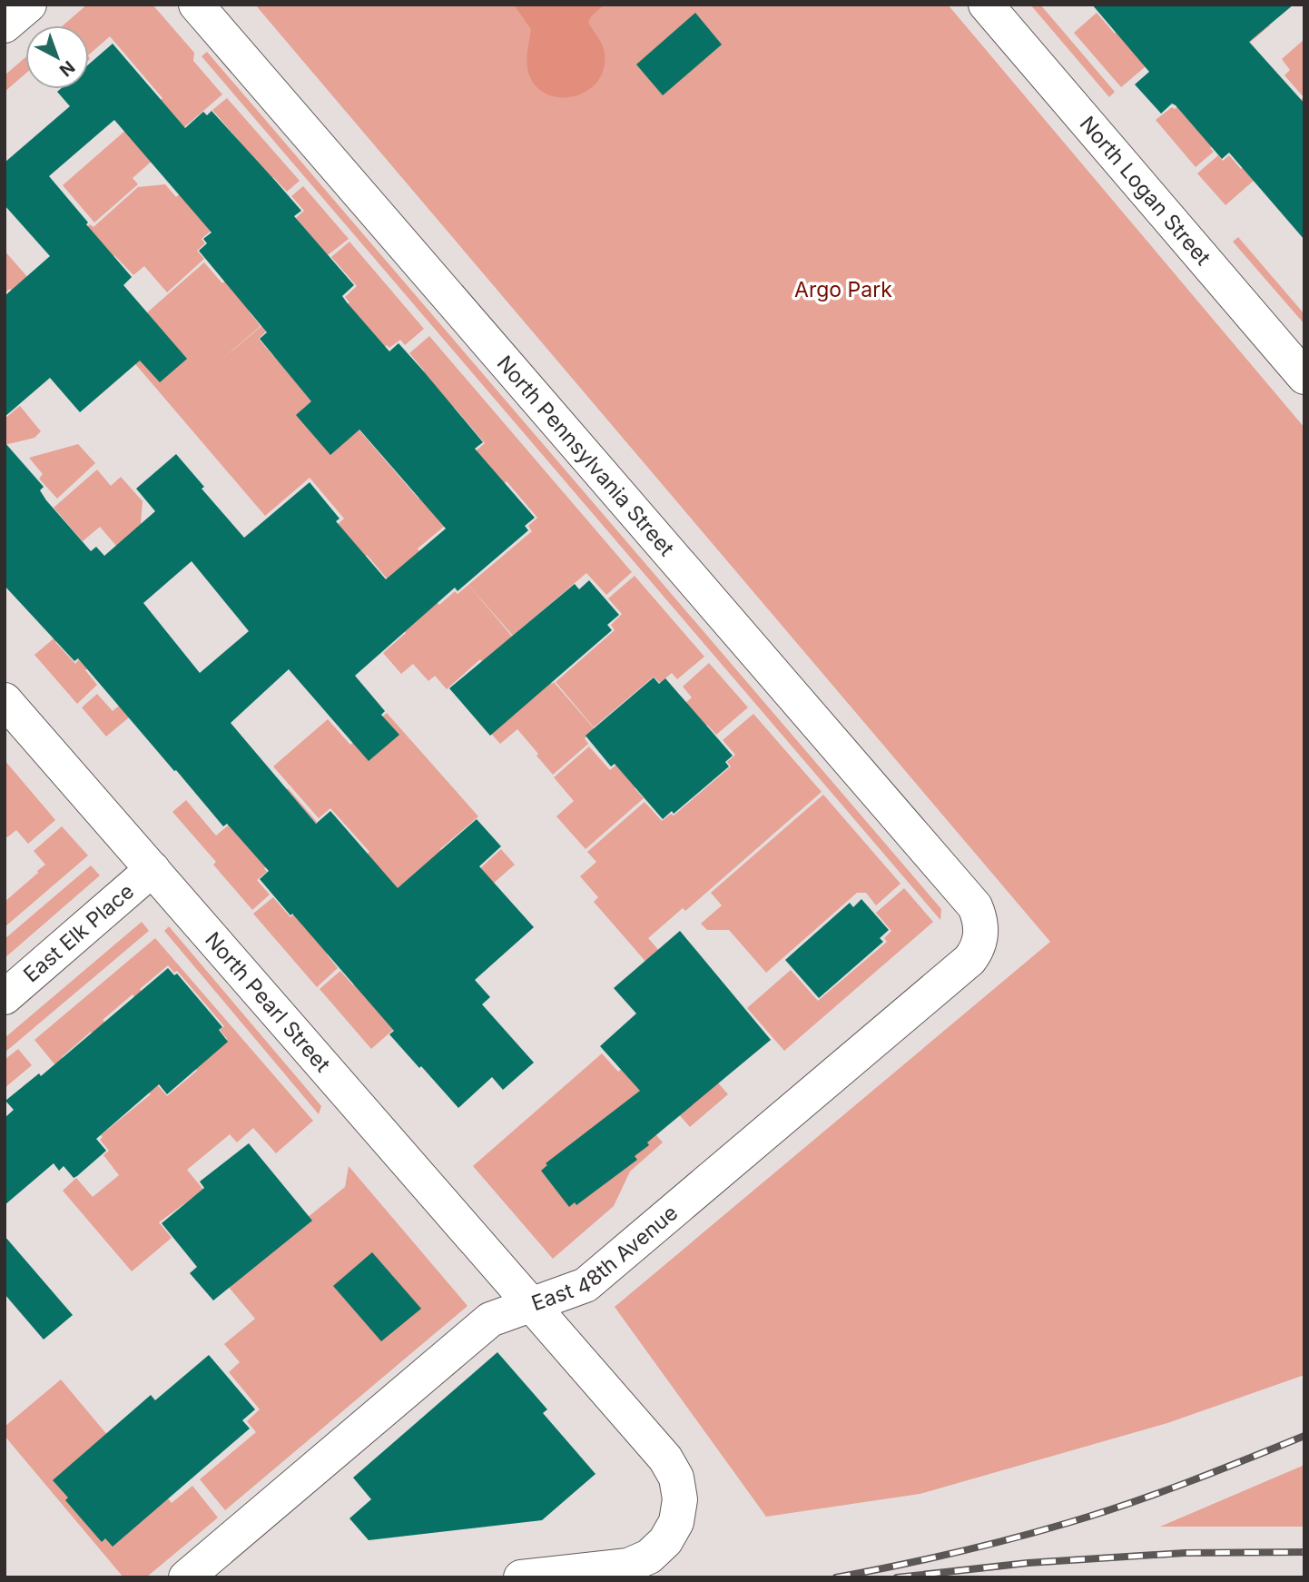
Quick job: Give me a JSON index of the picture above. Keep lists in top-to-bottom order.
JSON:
{
  "streets": {
    "street": [
      "North Logan Street",
      "North Pennsylvania Street",
      "East Elk Place",
      "North Pearl Street",
      "East 48th Avenue"
    ]
  },
  "crossings": [
    ["North Pennsylvania Street", "East 48th Avenue"],
    ["East Elk Place", "North Pearl Street"],
    ["North Pearl Street", "East 48th Avenue"]
  ],
  "parks": ["Argo Park"],
  "north": "bottom right"
}
